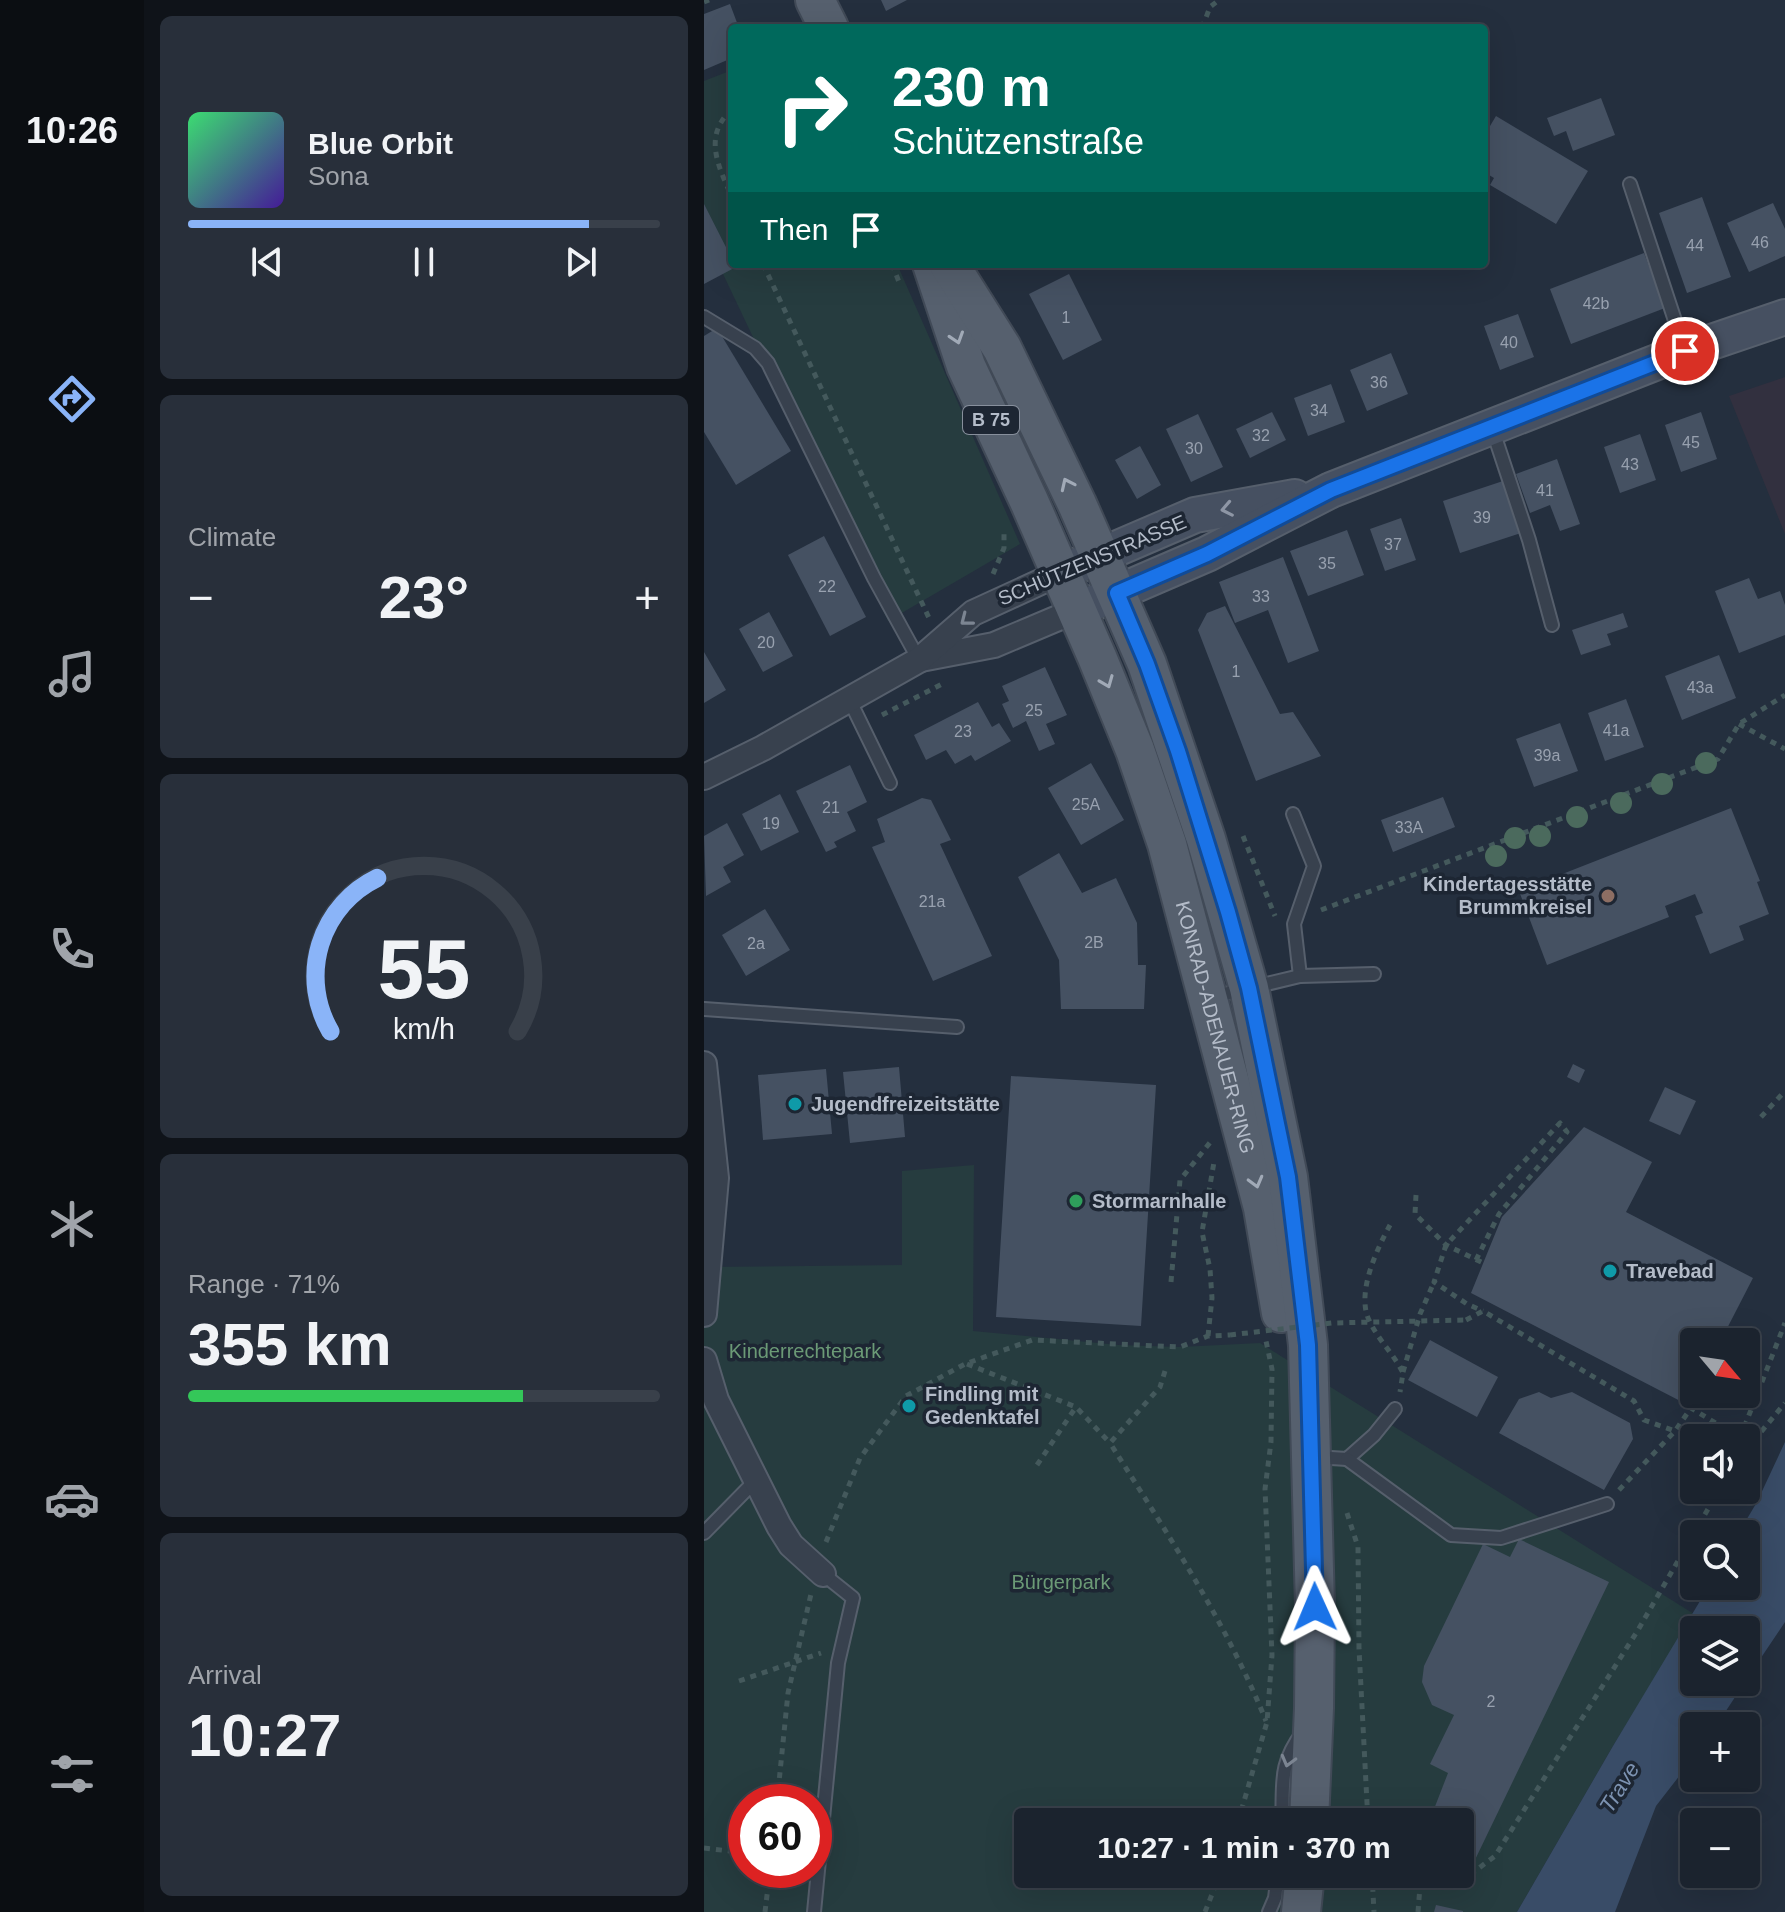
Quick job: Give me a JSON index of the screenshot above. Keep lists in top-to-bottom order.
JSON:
{
  "streets": {
    "main road": ["B 75", "KONRAD-ADENAUER-RING"],
    "street": ["SCHÜTZENSTRASSE"]
  },
  "crossings": [
    ["B 75", "SCHÜTZENSTRASSE"],
    ["B 75", "KONRAD-ADENAUER-RING"],
    ["SCHÜTZENSTRASSE", "KONRAD-ADENAUER-RING"]
  ],
  "water": ["Trave"],
  "parks": ["Kinderrechtepark", "Bürgerpark"],
  "places": [
    "Kindertagesstätte Brummkreisel",
    "Jugendfreizeitstätte",
    "Stormarnhalle",
    "Travebad",
    "Findling mit Gedenktafel"
  ],
  "house_numbers": [
    "46",
    "44",
    "42b",
    "1",
    "40",
    "36",
    "34",
    "32",
    "45",
    "30",
    "43",
    "41",
    "39",
    "37",
    "35",
    "22",
    "33",
    "20",
    "1",
    "43a",
    "25",
    "41a",
    "23",
    "39a",
    "25A",
    "21",
    "19",
    "33A",
    "21a",
    "2B",
    "2a",
    "2"
  ],
  "north": "bottom right",
  "page": {
    "tabs": "10:26",
    "turn": ["230 m", "Schützenstraße"],
    "song": ["Blue Orbit", "Sona"],
    "then": "Then",
    "tile": [
      "Climate",
      ["Range · 71%", "355 km"],
      ["Arrival", "10:27"]
    ],
    "heat": ["−", "23°", "+"],
    "map_buttons": ["+", "−"],
    "limit": "60",
    "trip": "10:27 · 1 min · 370 m",
    "gauge": ["55", "km/h"]
  }
}
